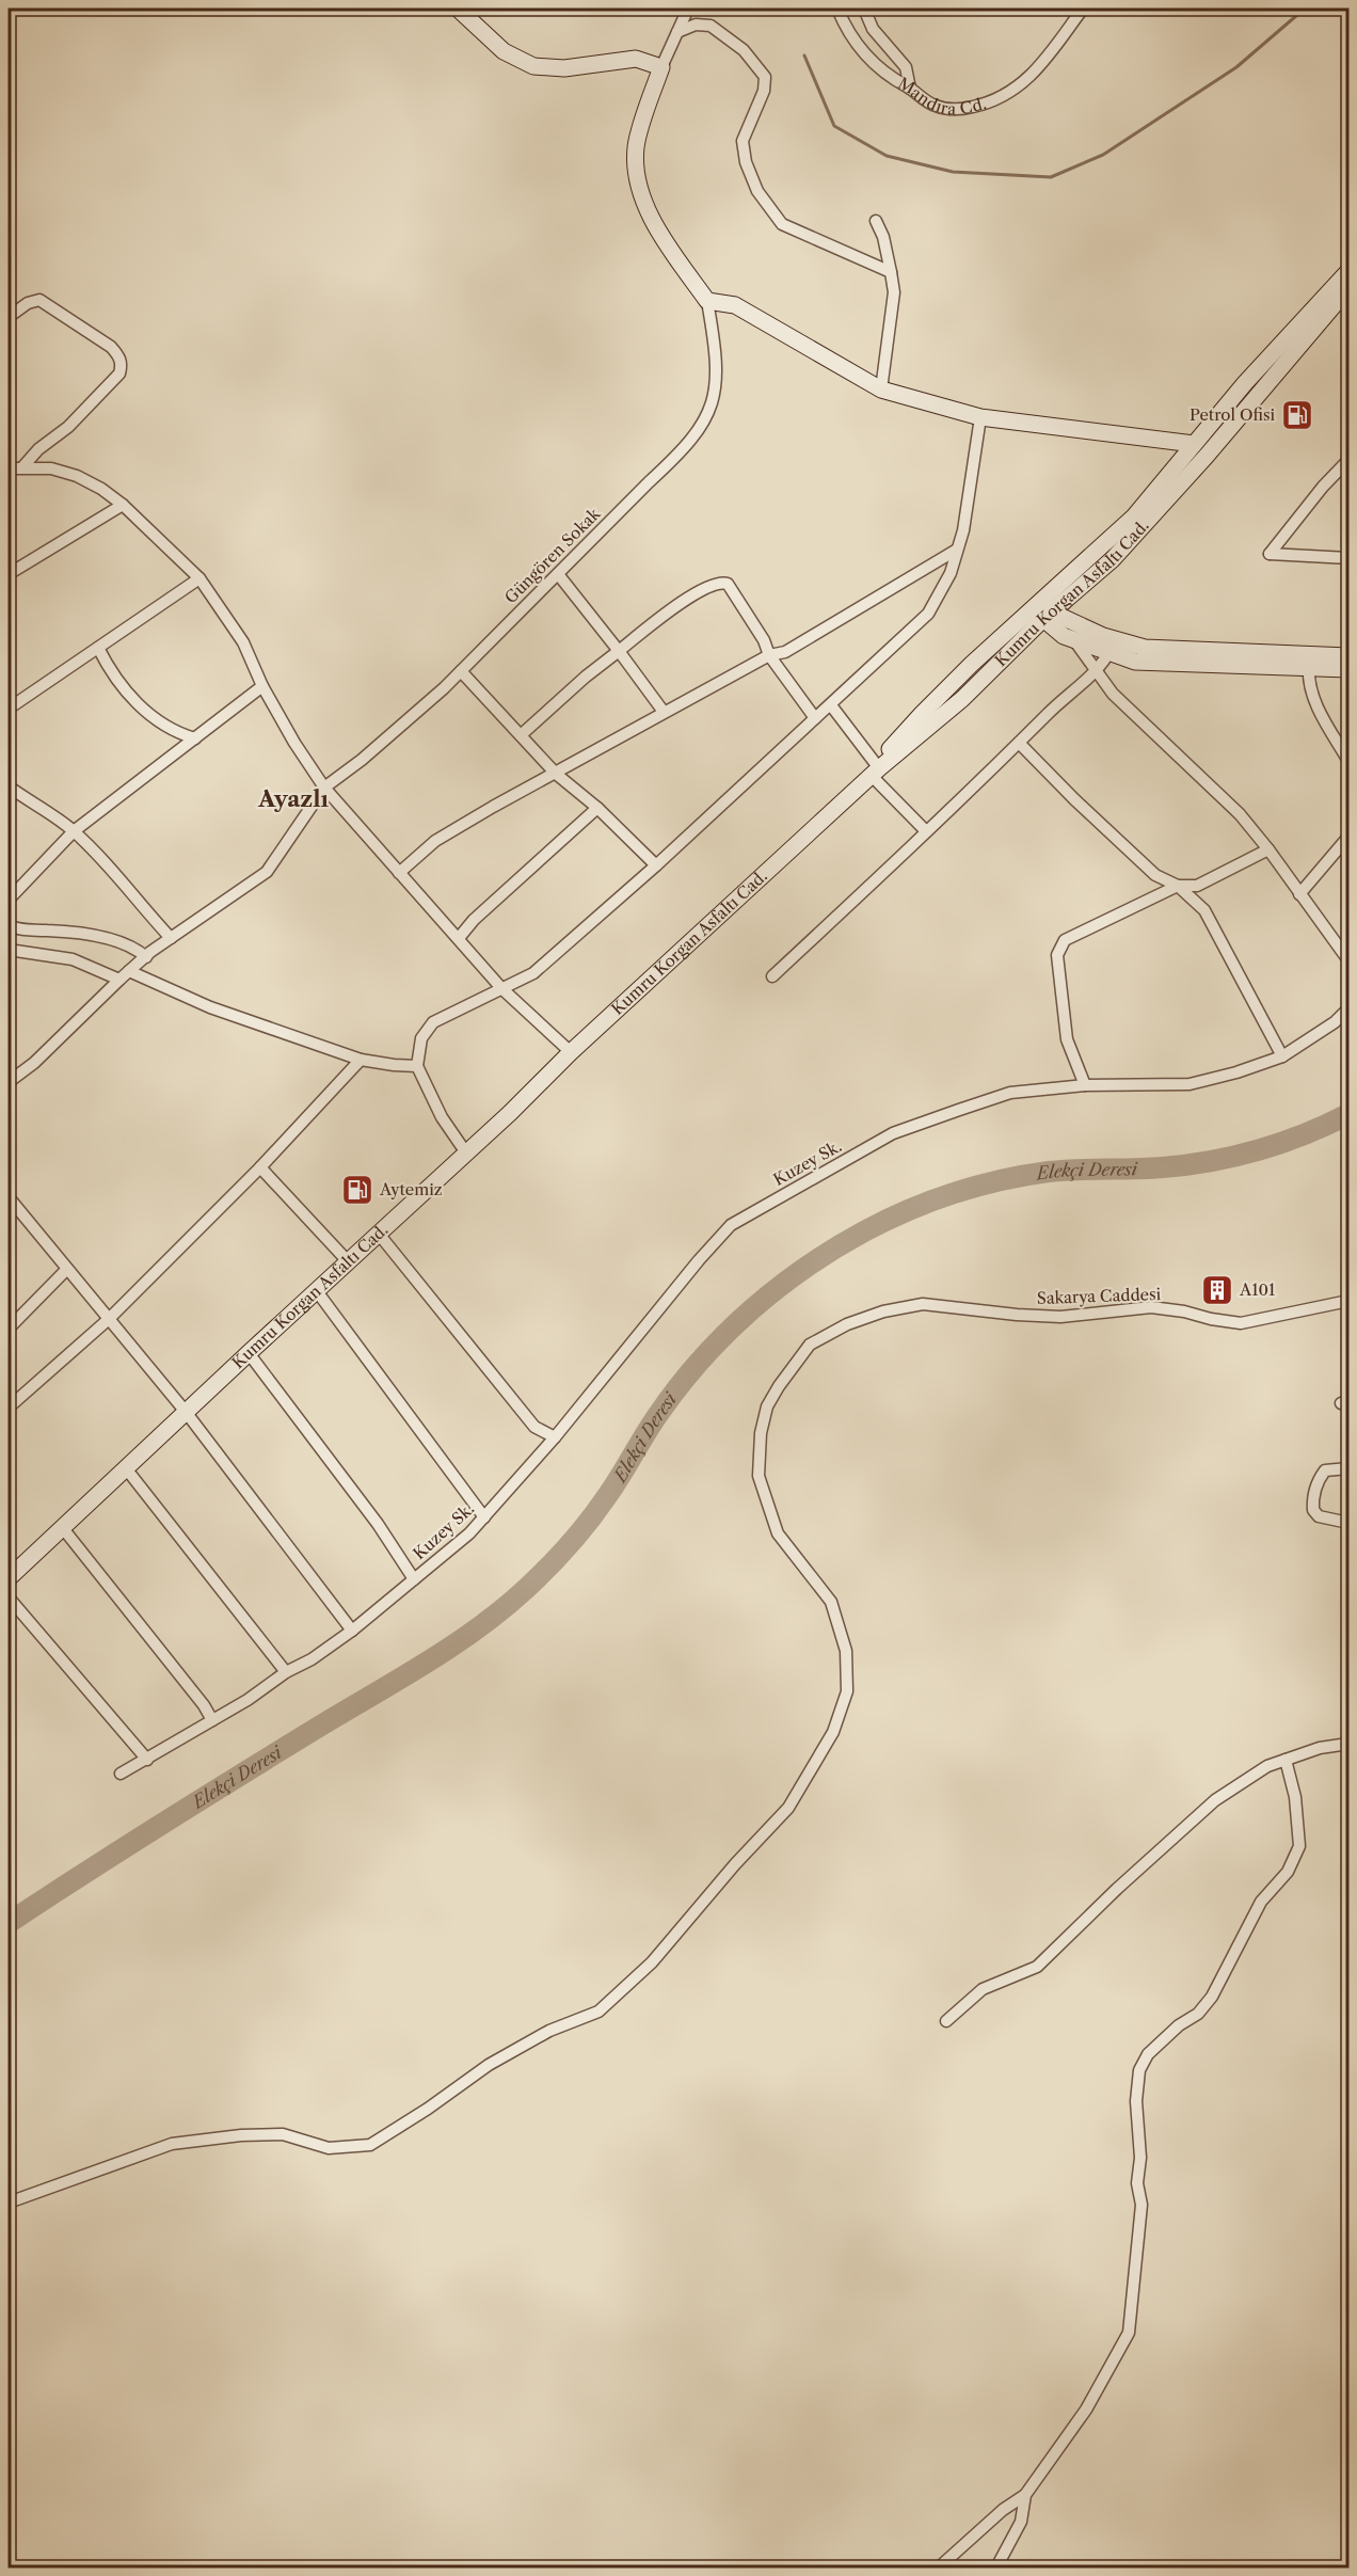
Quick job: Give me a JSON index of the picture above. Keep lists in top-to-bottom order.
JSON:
{
  "streets": {
    "main road": ["Kumru Korgan Asfaltı Cad."],
    "street": [
      "Mandıra Cd.",
      "Güngören Sokak",
      "Kuzey Sk.",
      "Sakarya Caddesi"
    ]
  },
  "districts": ["Ayazlı"],
  "water": ["Elekçi Deresi"],
  "places": {
    "fuel station": ["Petrol Ofisi", "Aytemiz"],
    "building": ["A101"]
  }
}
